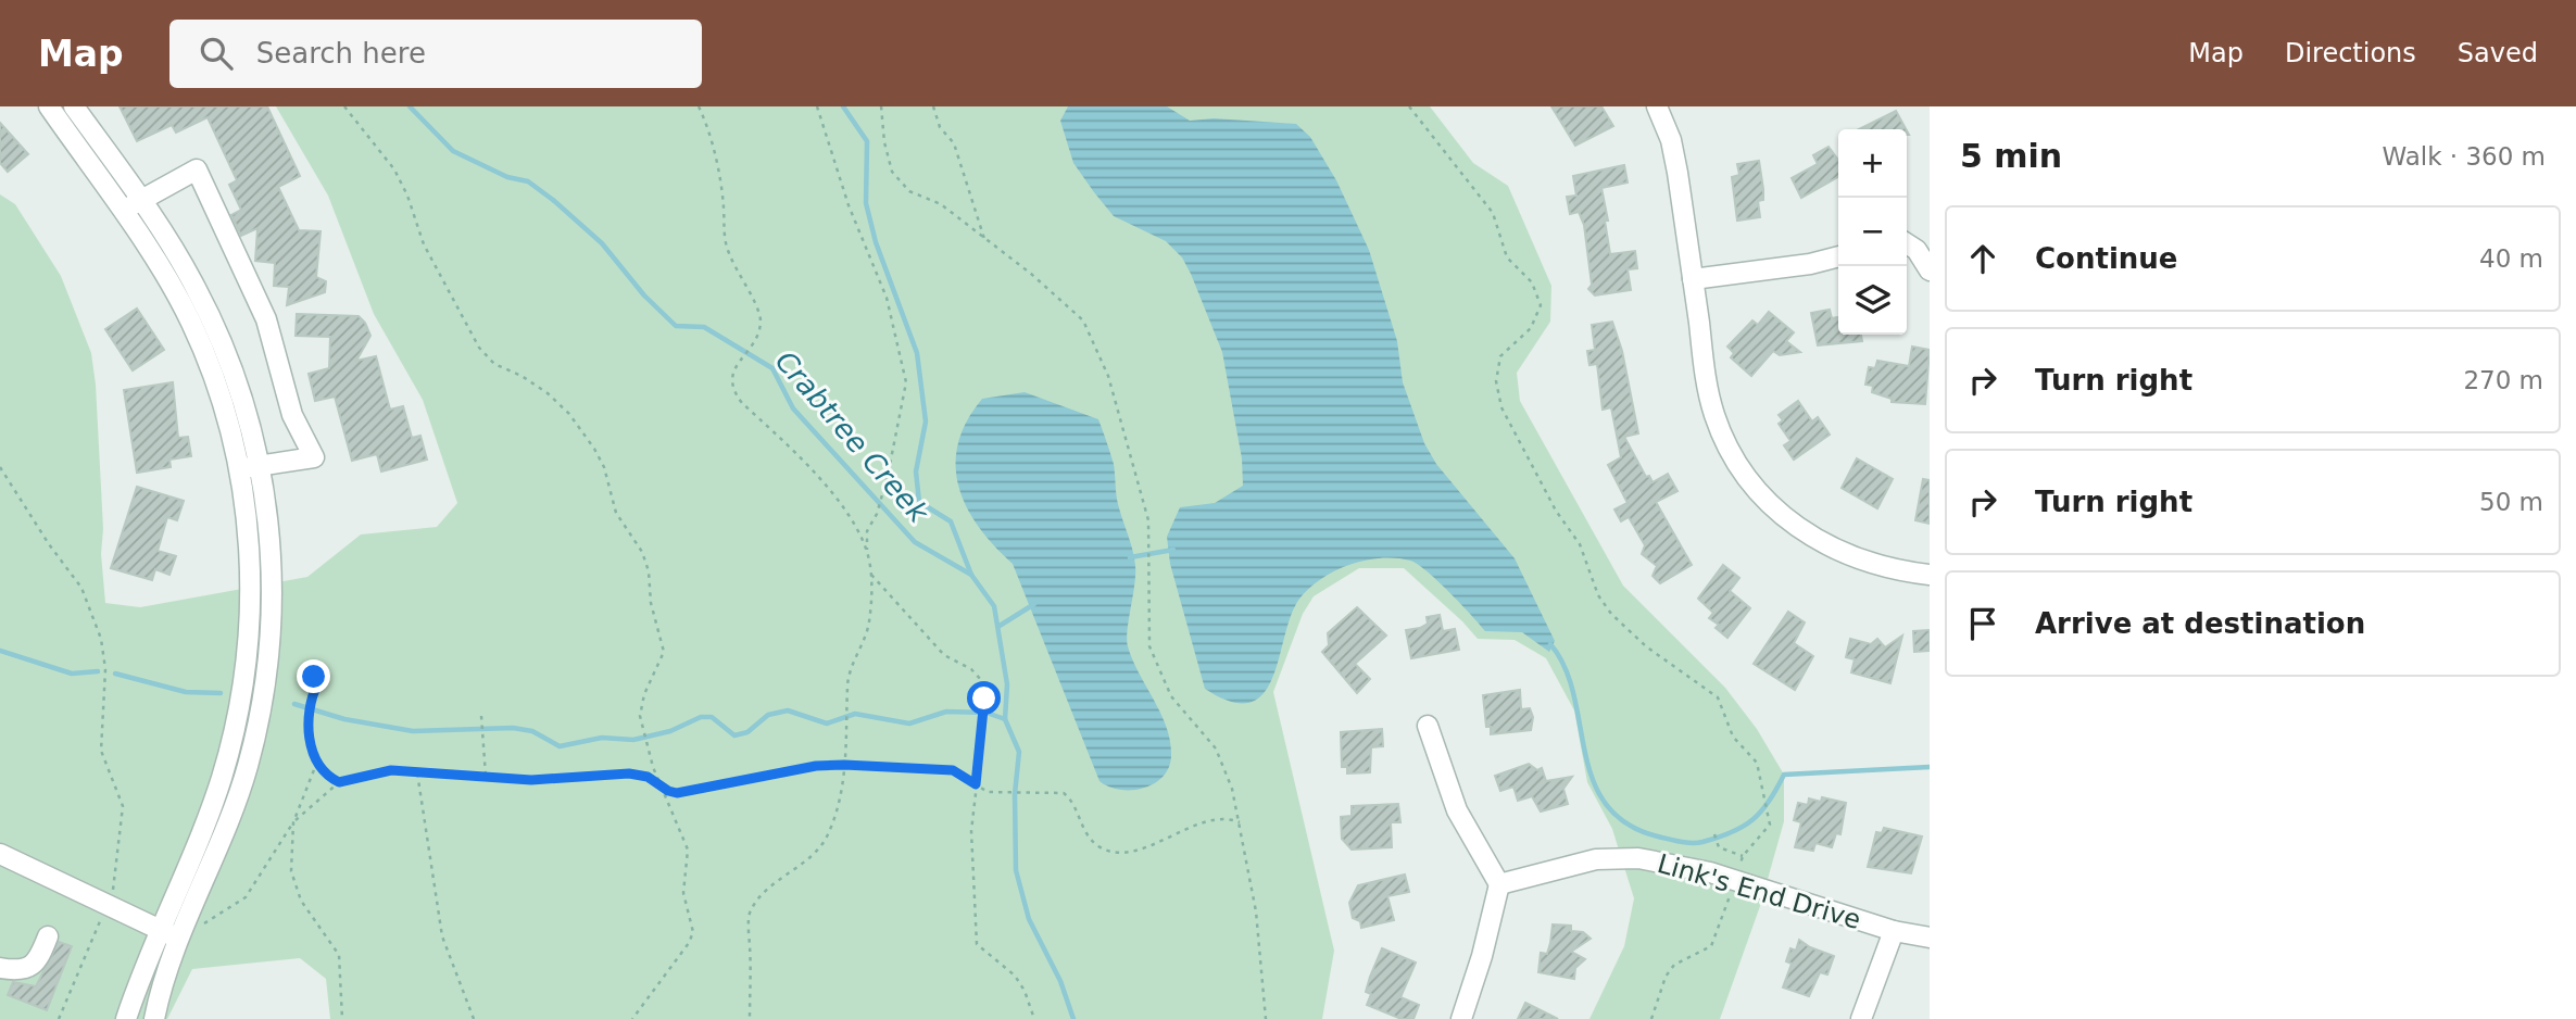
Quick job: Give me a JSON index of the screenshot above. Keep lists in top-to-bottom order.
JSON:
{
  "streets": {
    "street": ["Link's End Drive"]
  },
  "water": ["Crabtree Creek"],
  "page": {
    "header": "Map",
    "search": "Search here",
    "nav": ["Map", "Directions", "Saved"],
    "heading": ["5 min", "Walk · 360 m"],
    "map_buttons": ["+", "−"],
    "list": [
      ["Continue", "40 m"],
      ["Turn right", "270 m"],
      ["Turn right", "50 m"],
      "Arrive at destination"
    ]
  }
}
